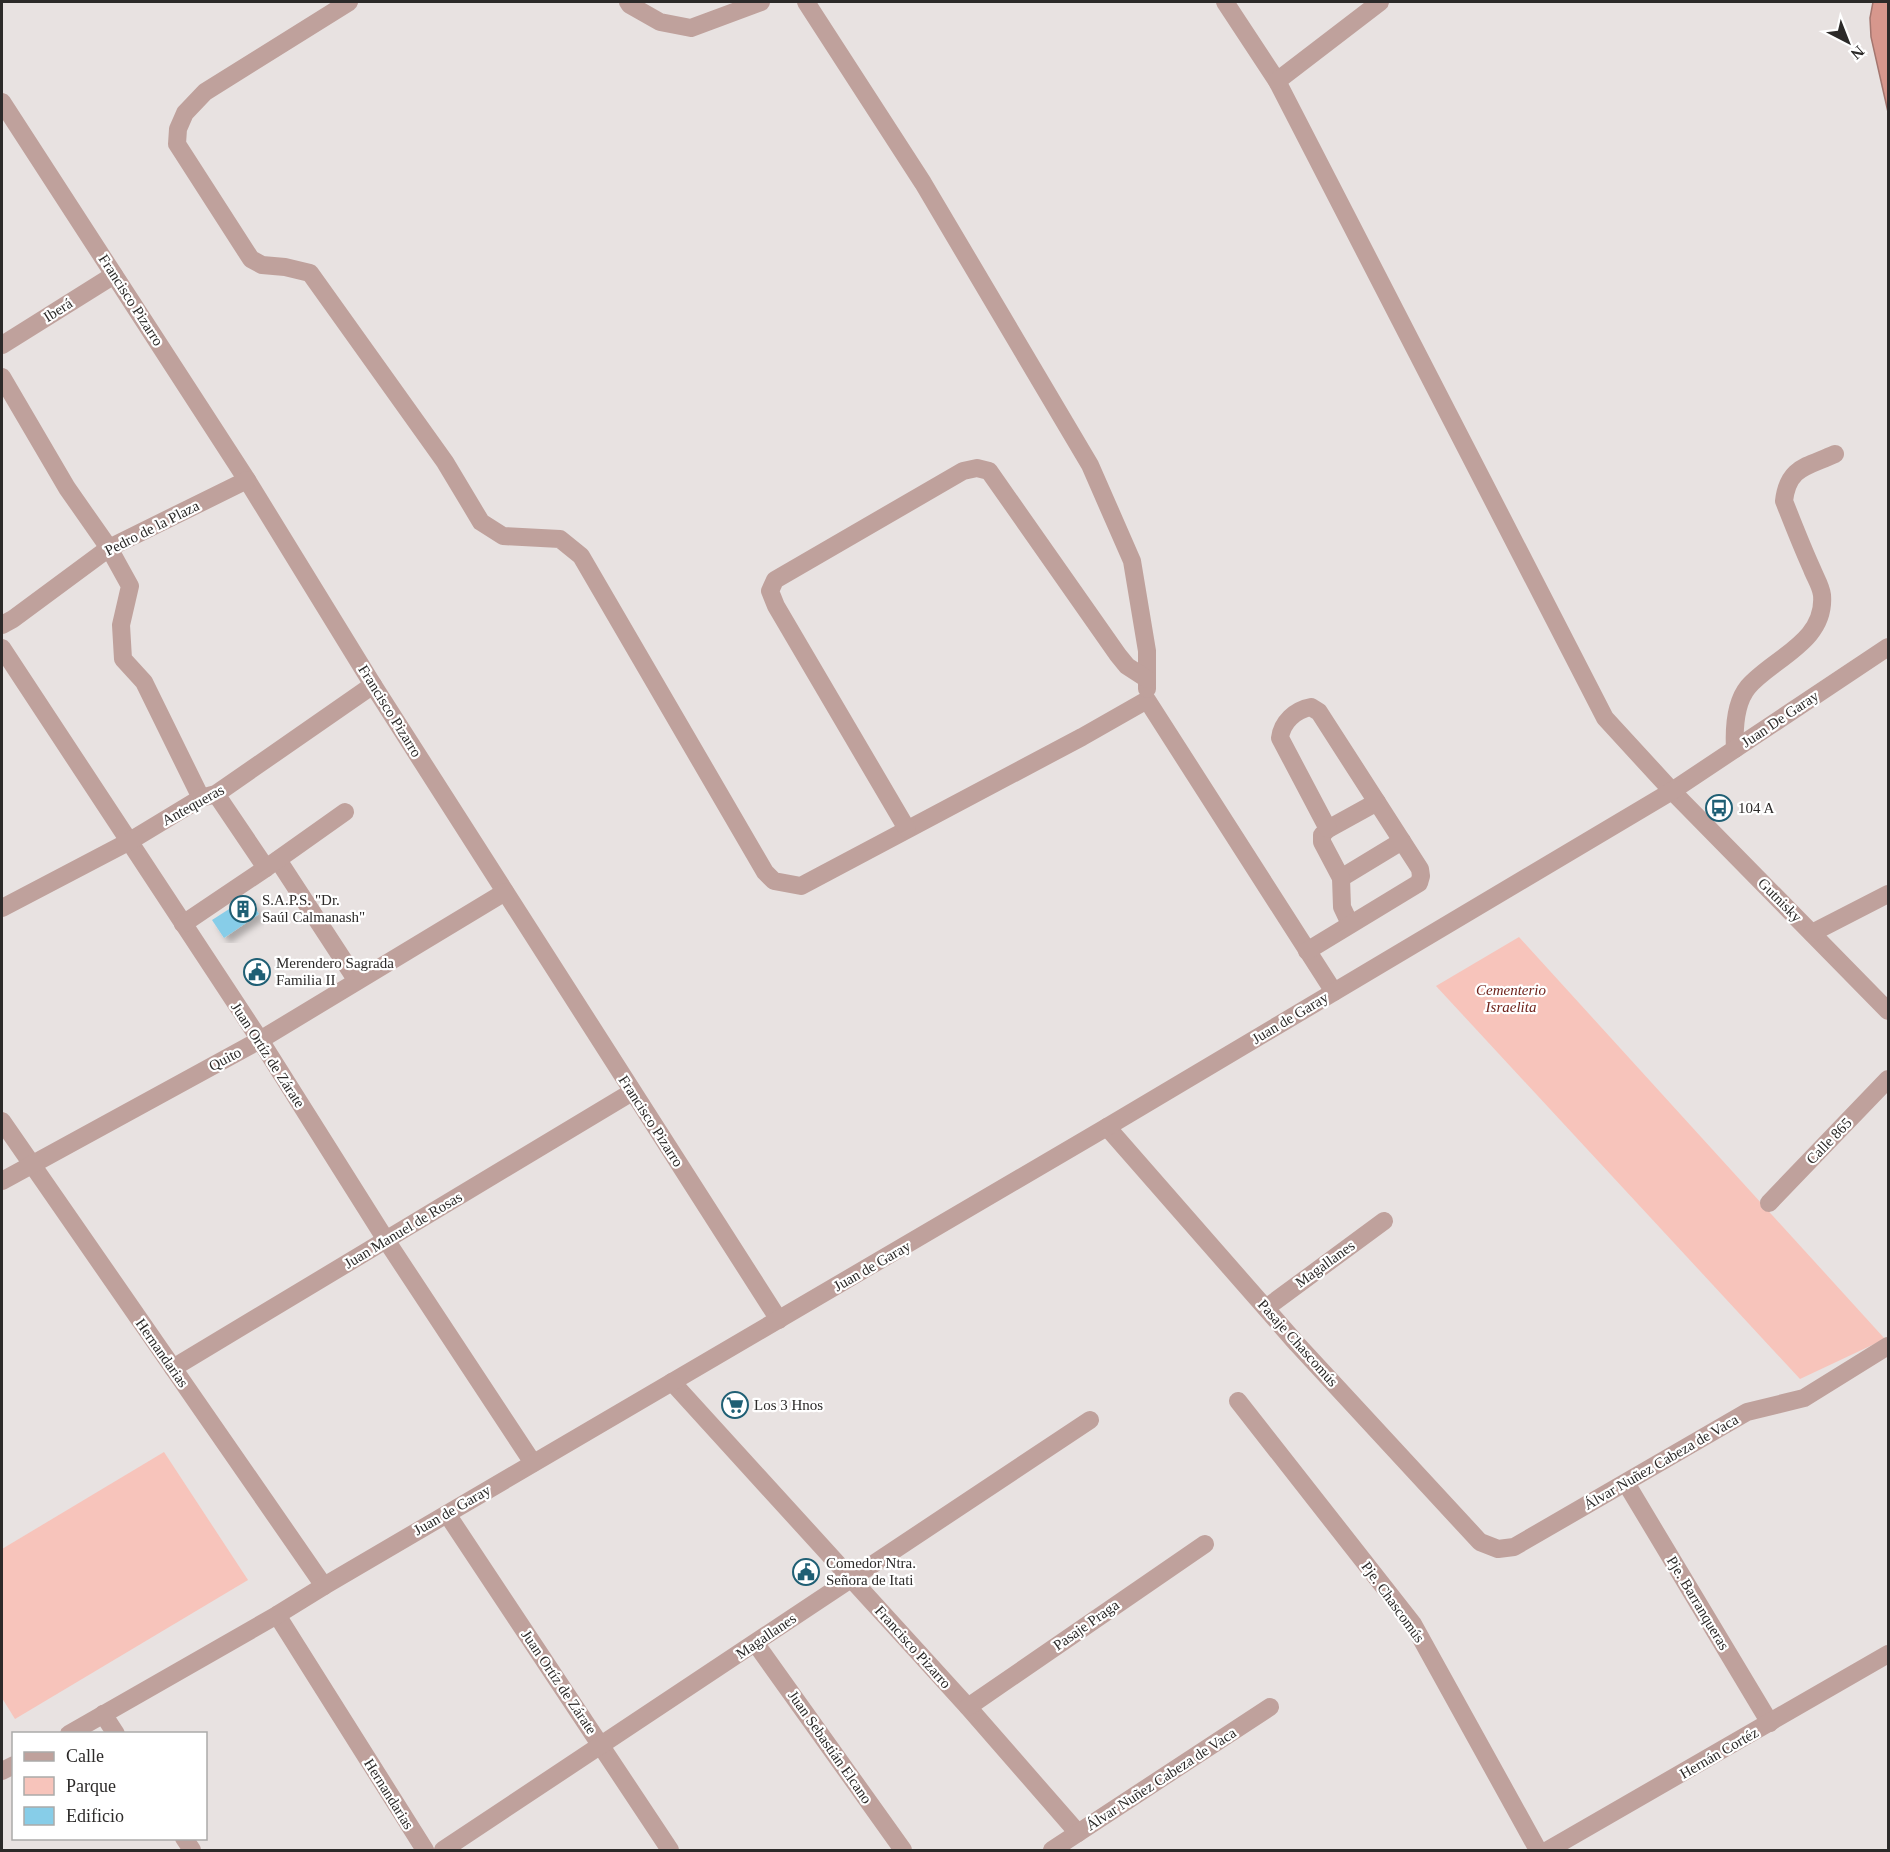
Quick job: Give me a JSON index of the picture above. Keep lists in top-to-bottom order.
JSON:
{
  "streets": {
    "street": [
      "Francisco Pizarro",
      "Iberá",
      "Pedro de la Plaza",
      "Juan De Garay",
      "Antequeras",
      "Gutnisky",
      "Juan de Garay",
      "Juan Ortíz de Zárate",
      "Quito",
      "Calle 865",
      "Juan Manuel de Rosas",
      "Magallanes",
      "Pasaje Chascomús",
      "Hernandarias",
      "Álvar Nuñez Cabeza de Vaca",
      "Pje. Chascomús",
      "Pje. Barranqueras",
      "Pasaje Praga",
      "Juan Sebastián Elcano",
      "Hernán Cortéz"
    ]
  },
  "crossings": [
    ["Francisco Pizarro", "Iberá"],
    ["Francisco Pizarro", "Pedro de la Plaza"],
    ["Francisco Pizarro", "Antequeras"],
    ["Francisco Pizarro", "Juan de Garay"],
    ["Francisco Pizarro", "Quito"],
    ["Francisco Pizarro", "Juan Manuel de Rosas"],
    ["Francisco Pizarro", "Magallanes"],
    ["Francisco Pizarro", "Álvar Nuñez Cabeza de Vaca"],
    ["Francisco Pizarro", "Pasaje Praga"],
    ["Juan De Garay", "Gutnisky"],
    ["Juan De Garay", "Juan de Garay"],
    ["Antequeras", "Juan Ortíz de Zárate"],
    ["Gutnisky", "Juan de Garay"],
    ["Juan de Garay", "Juan Ortíz de Zárate"],
    ["Juan de Garay", "Pasaje Chascomús"],
    ["Juan de Garay", "Hernandarias"],
    ["Juan Ortíz de Zárate", "Quito"],
    ["Juan Ortíz de Zárate", "Juan Manuel de Rosas"],
    ["Juan Ortíz de Zárate", "Magallanes"],
    ["Quito", "Hernandarias"],
    ["Juan Manuel de Rosas", "Hernandarias"],
    ["Magallanes", "Pasaje Chascomús"],
    ["Magallanes", "Juan Sebastián Elcano"],
    ["Pasaje Chascomús", "Álvar Nuñez Cabeza de Vaca"],
    ["Álvar Nuñez Cabeza de Vaca", "Pje. Barranqueras"],
    ["Pje. Barranqueras", "Hernán Cortéz"]
  ],
  "parks": ["Cementerio Israelita"],
  "places": {
    "bus stop": ["104 A"],
    "building": ["S.A.P.S. \"Dr. Saúl Calmanash\""],
    "public building": ["Merendero Sagrada Familia II", "Comedor Ntra. Señora de Itati"],
    "supermarket": ["Los 3 Hnos"]
  },
  "legend": ["Calle", "Parque", "Edificio"],
  "north": "bottom right"
}
